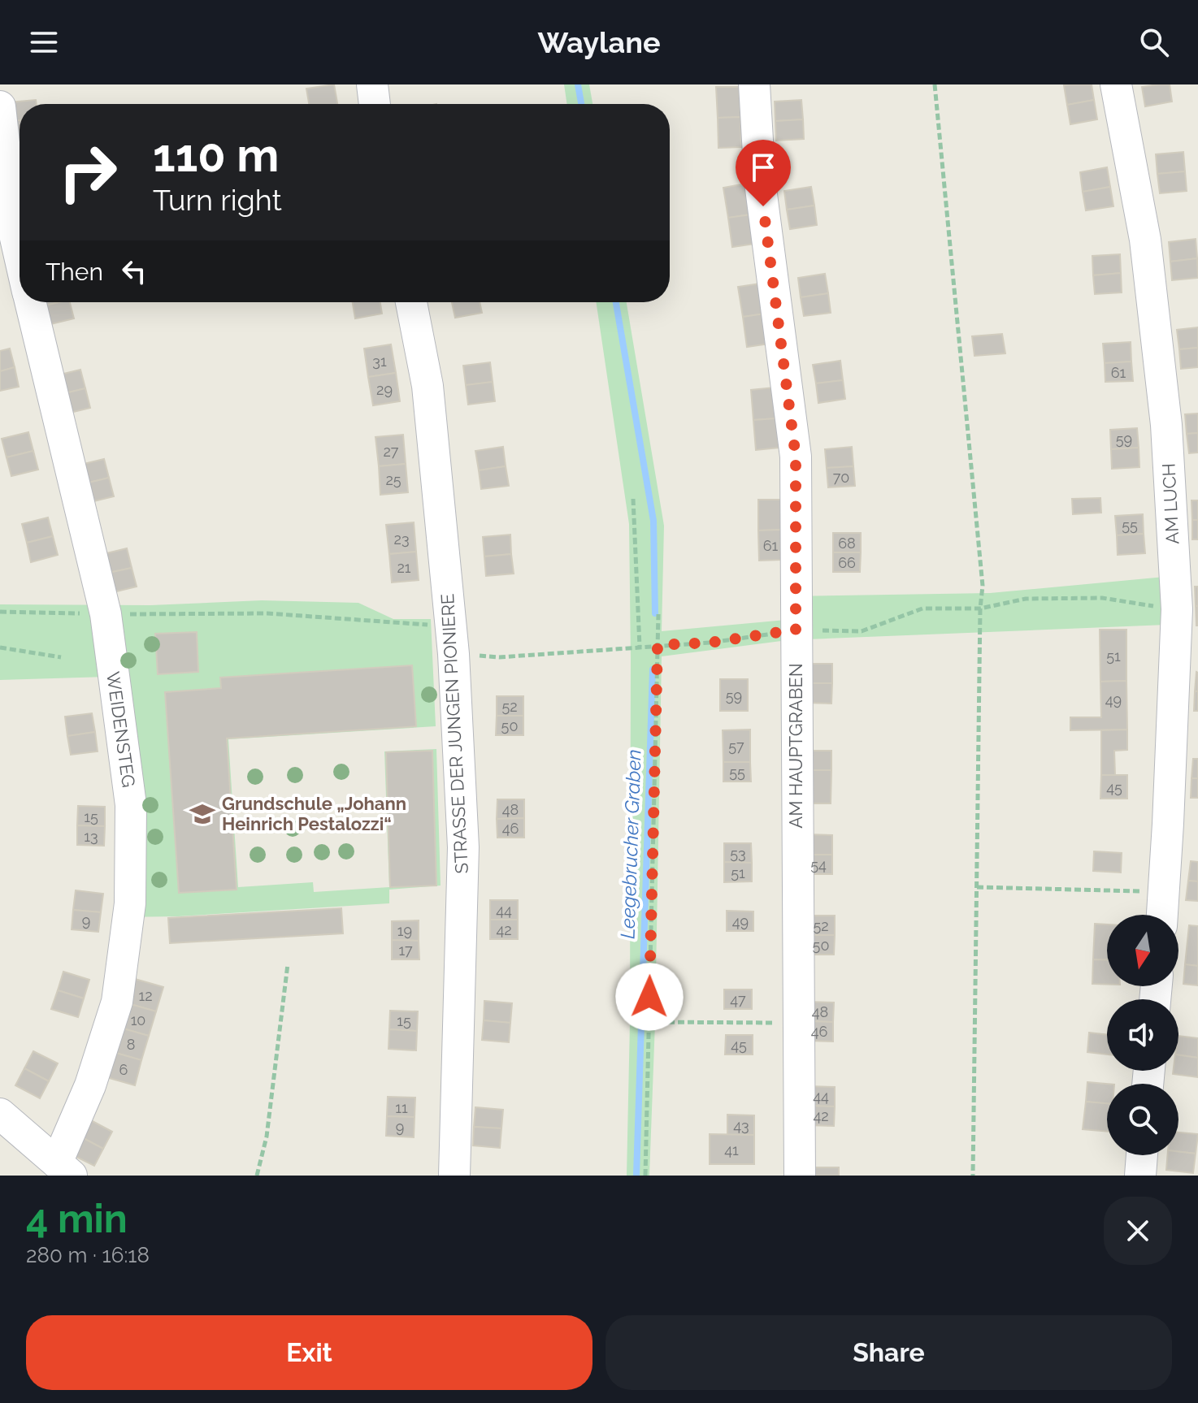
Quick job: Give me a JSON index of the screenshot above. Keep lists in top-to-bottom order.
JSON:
{
  "streets": {
    "street": [
      "AM LUCH",
      "WEIDENSTEG",
      "STRASSE DER JUNGEN PIONIERE",
      "AM HAUPTGRABEN"
    ]
  },
  "water": ["Leegebrucher Graben"],
  "places": {
    "school or university": ["Grundschule „Johann Heinrich Pestalozzi“"]
  },
  "house_numbers": [
    "31",
    "61",
    "29",
    "59",
    "27",
    "70",
    "25",
    "55",
    "23",
    "68",
    "61",
    "66",
    "21",
    "51",
    "59",
    "49",
    "52",
    "50",
    "57",
    "55",
    "45",
    "48",
    "15",
    "46",
    "13",
    "53",
    "54",
    "51",
    "44",
    "9",
    "49",
    "52",
    "42",
    "19",
    "50",
    "17",
    "12",
    "47",
    "48",
    "10",
    "15",
    "46",
    "8",
    "45",
    "6",
    "44",
    "11",
    "42",
    "43",
    "9",
    "41"
  ],
  "north": "bottom",
  "page": {
    "header": "Waylane",
    "turn": ["110 m", "Turn right"],
    "then": "Then",
    "heading": ["4 min", "280 m · 16:18"],
    "buttons": ["Exit", "Share"]
  }
}
